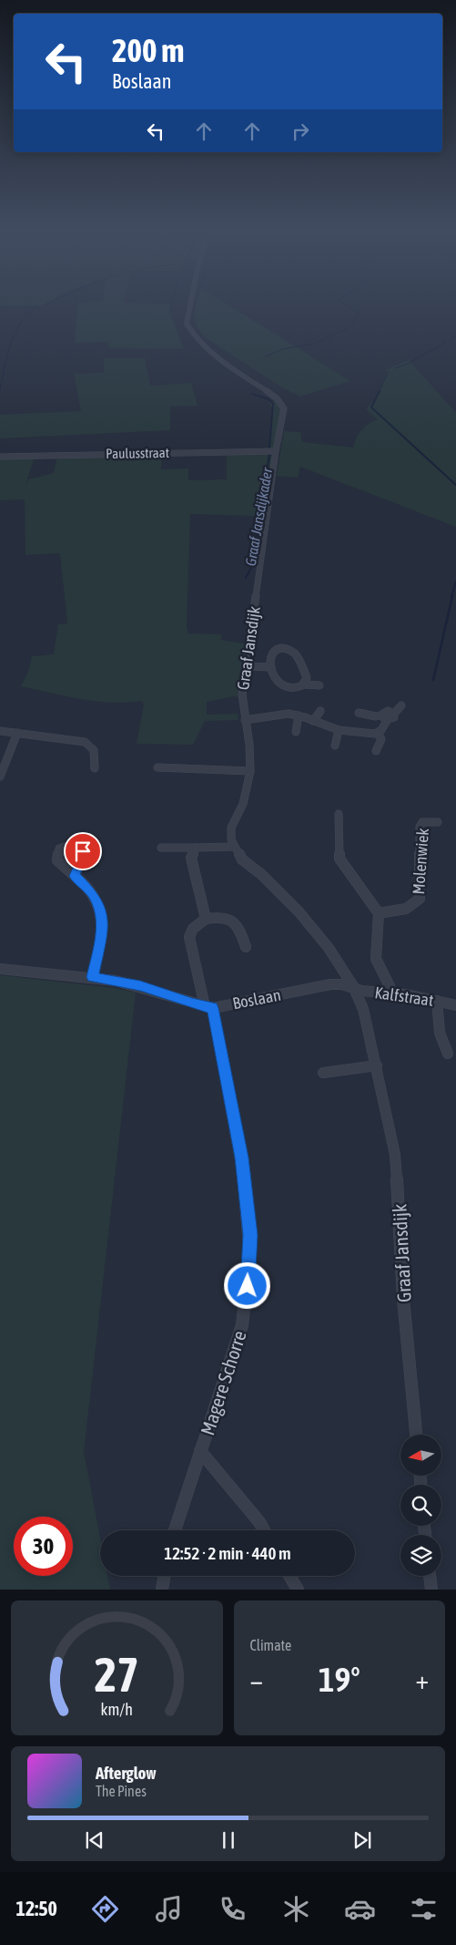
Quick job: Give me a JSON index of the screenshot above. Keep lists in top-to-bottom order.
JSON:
{
  "streets": {
    "street": [
      "Paulusstraat",
      "Graaf Jansdijk",
      "Molenwiek",
      "Kalfstraat",
      "Boslaan",
      "Magere Schorre"
    ]
  },
  "crossings": [
    ["Paulusstraat", "Graaf Jansdijk"],
    ["Graaf Jansdijk", "Kalfstraat"],
    ["Graaf Jansdijk", "Boslaan"],
    ["Kalfstraat", "Boslaan"],
    ["Boslaan", "Magere Schorre"]
  ],
  "water": ["Graaf Jansdijkader"],
  "north": "left",
  "page": {
    "turn": ["200 m", "Boslaan"],
    "limit": "30",
    "trip": "12:52 · 2 min · 440 m",
    "tile": "Climate",
    "heat": ["−", "19°", "+"],
    "song": ["Afterglow", "The Pines"],
    "tabs": "12:50",
    "gauge": ["27", "km/h"]
  }
}
